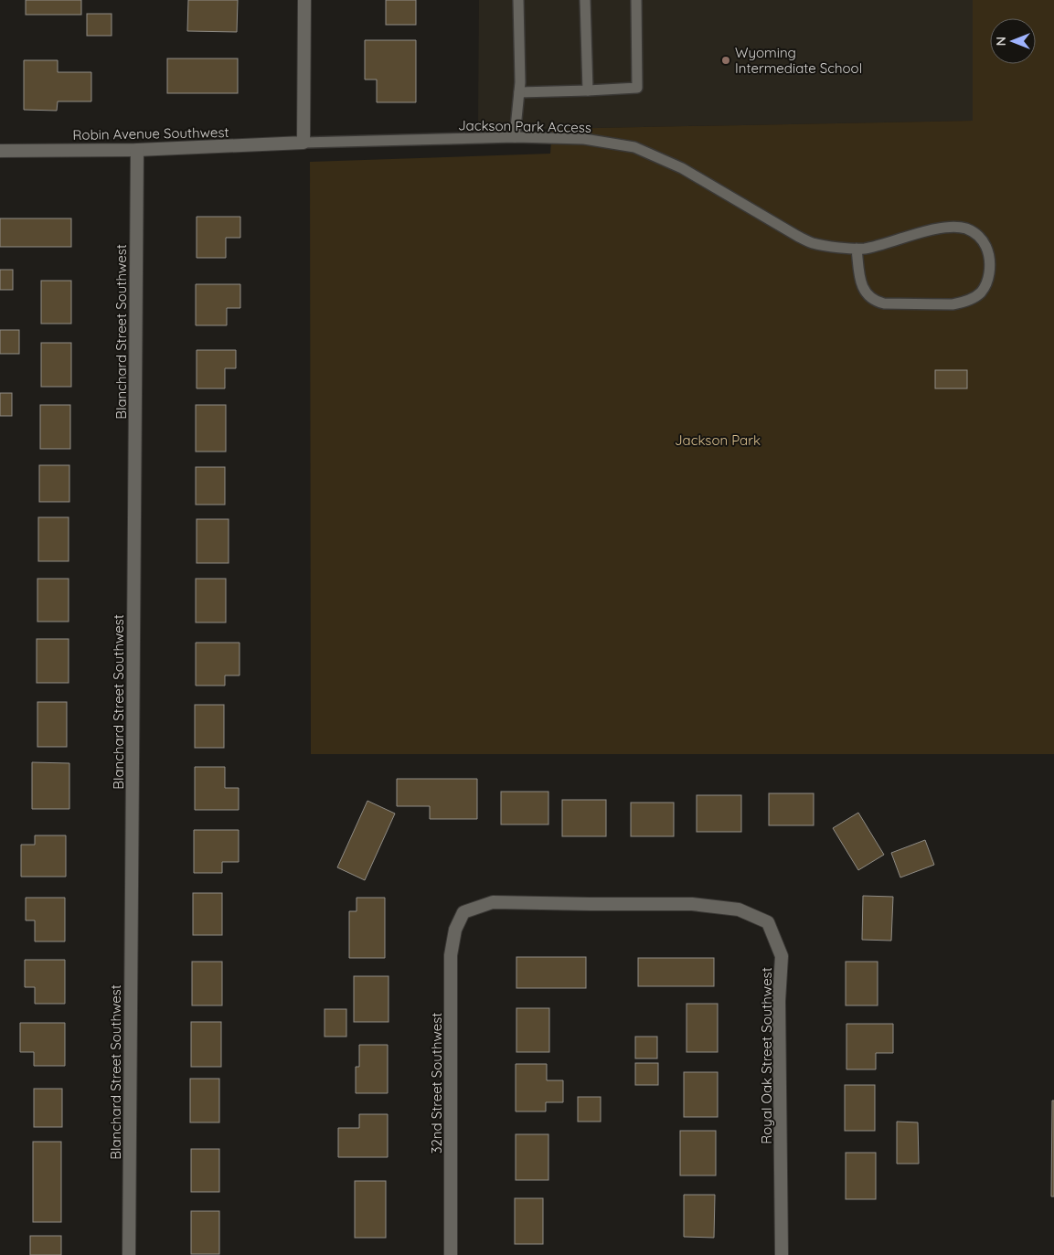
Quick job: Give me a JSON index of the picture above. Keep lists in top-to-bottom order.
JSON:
{
  "streets": {
    "street": [
      "Robin Avenue Southwest",
      "Blanchard Street Southwest",
      "Royal Oak Street Southwest",
      "32nd Street Southwest"
    ],
    "lane": ["Jackson Park Access"]
  },
  "crossings": [
    ["Jackson Park Access", "Robin Avenue Southwest"],
    ["Robin Avenue Southwest", "Blanchard Street Southwest"],
    ["Royal Oak Street Southwest", "32nd Street Southwest"]
  ],
  "parks": ["Jackson Park"],
  "places": ["Wyoming Intermediate School"],
  "north": "left"
}
